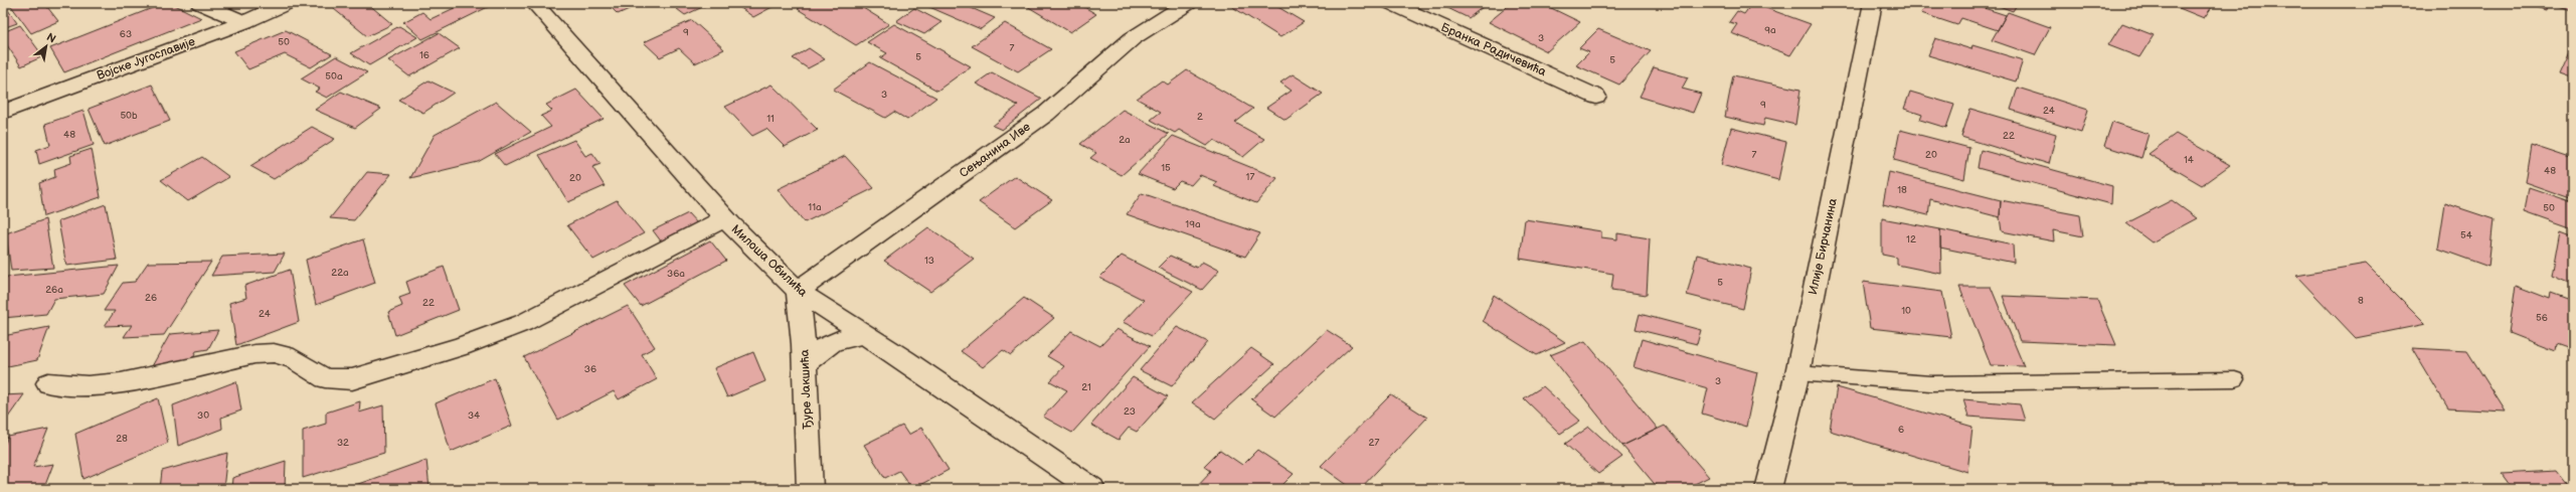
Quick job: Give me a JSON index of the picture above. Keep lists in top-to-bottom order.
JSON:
{
  "streets": {
    "street": [
      "Бранка Радичевића",
      "Војске Југославије",
      "Сењанина Иве",
      "Илије Бирчанина",
      "Милоша Обилића",
      "Ђуре Јакшића"
    ]
  },
  "crossings": [
    ["Сењанина Иве", "Милоша Обилића"],
    ["Сењанина Иве", "Ђуре Јакшића"],
    ["Милоша Обилића", "Ђуре Јакшића"]
  ],
  "house_numbers": [
    "9a",
    "9",
    "63",
    "3",
    "50",
    "7",
    "16",
    "5",
    "5",
    "50a",
    "3",
    "9",
    "24",
    "50b",
    "2",
    "11",
    "48",
    "22",
    "2a",
    "7",
    "20",
    "14",
    "15",
    "48",
    "17",
    "20",
    "18",
    "11a",
    "50",
    "19a",
    "54",
    "12",
    "13",
    "22a",
    "36a",
    "5",
    "26a",
    "26",
    "8",
    "22",
    "10",
    "24",
    "56",
    "36",
    "3",
    "21",
    "23",
    "30",
    "34",
    "6",
    "28",
    "32",
    "27"
  ],
  "north": "top right"
}
